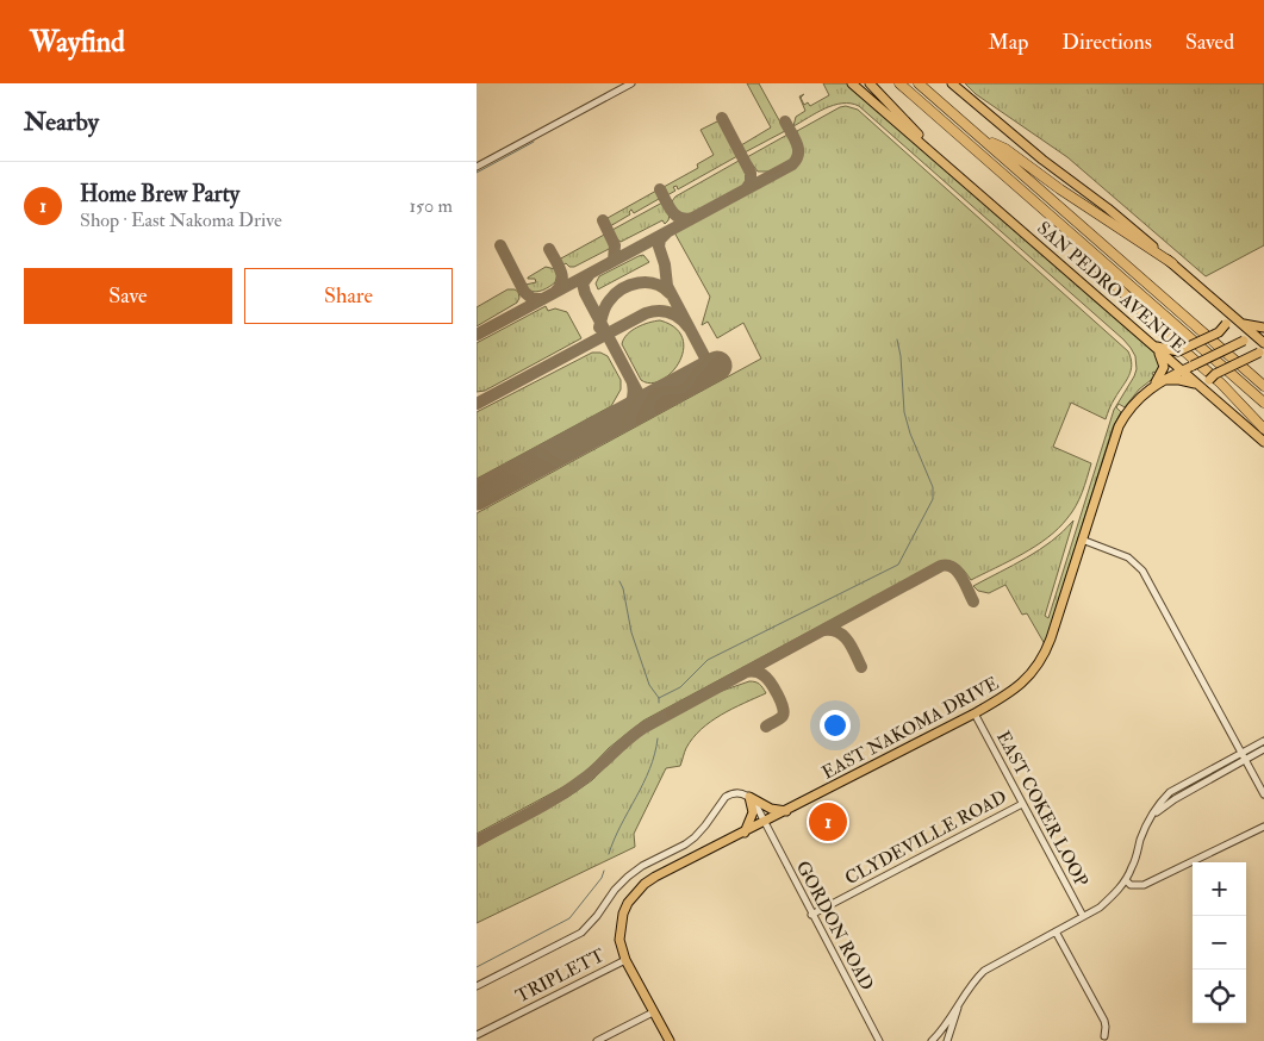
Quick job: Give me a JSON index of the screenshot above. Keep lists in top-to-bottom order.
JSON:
{
  "streets": {
    "main road": ["SAN PEDRO AVENUE", "EAST NAKOMA DRIVE"],
    "street": [
      "EAST COKER LOOP",
      "CLYDEVILLE ROAD",
      "GORDON ROAD",
      "TRIPLETT"
    ]
  },
  "crossings": [
    ["SAN PEDRO AVENUE", "EAST NAKOMA DRIVE"],
    ["EAST NAKOMA DRIVE", "EAST COKER LOOP"],
    ["EAST NAKOMA DRIVE", "GORDON ROAD"],
    ["EAST NAKOMA DRIVE", "TRIPLETT"],
    ["EAST COKER LOOP", "CLYDEVILLE ROAD"],
    ["CLYDEVILLE ROAD", "GORDON ROAD"]
  ],
  "page": {
    "header": "Wayfind",
    "nav": ["Map", "Directions", "Saved"],
    "heading": "Nearby",
    "list": [
      {
        "mark": "1",
        "name": "Home Brew Party",
        "note": "Shop · East Nakoma Drive",
        "value": "150 m"
      }
    ],
    "buttons": ["Save", "Share"],
    "pins": "1",
    "map_buttons": ["+", "−"]
  }
}
